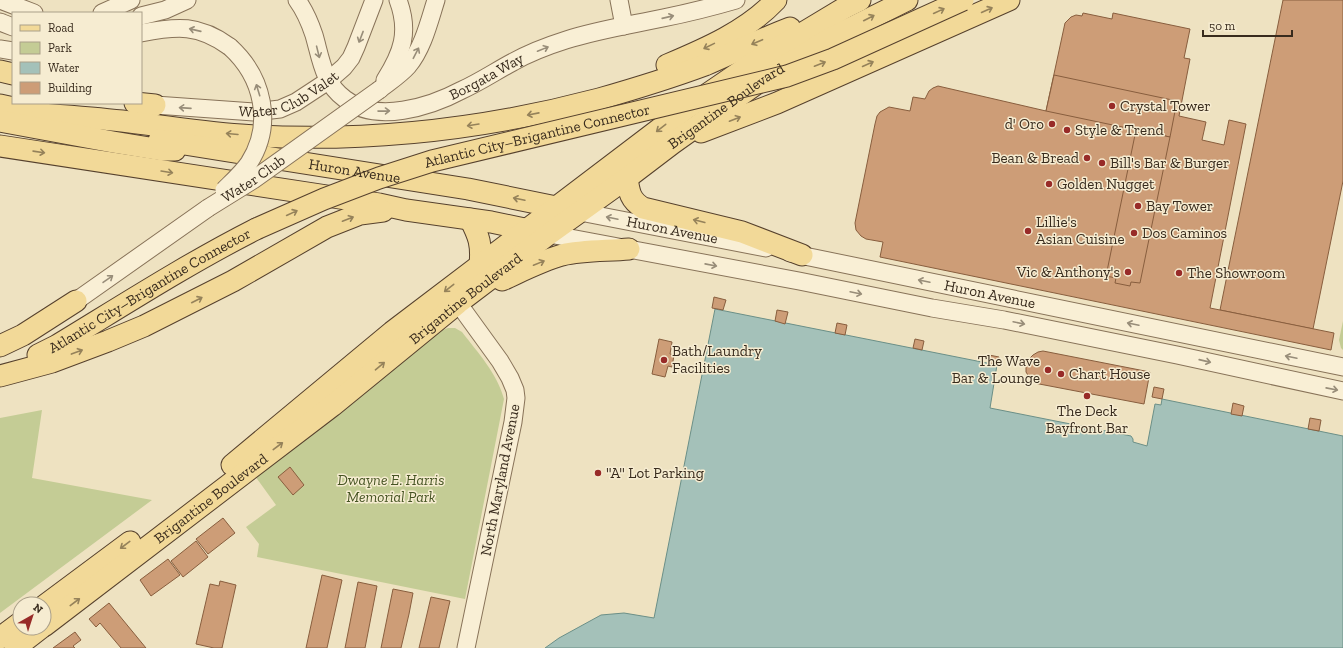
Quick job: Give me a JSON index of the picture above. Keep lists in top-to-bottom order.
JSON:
{
  "streets": {
    "main road": ["Brigantine Boulevard", "Atlantic City–Brigantine Connector", "Huron Avenue"],
    "street": [
      "Borgata Way",
      "Water Club Valet",
      "Water Club",
      "North Maryland Avenue"
    ]
  },
  "crossings": [
    ["Borgata Way", "Water Club Valet"],
    ["Brigantine Boulevard", "Atlantic City–Brigantine Connector"],
    ["Brigantine Boulevard", "Huron Avenue"],
    ["Brigantine Boulevard", "North Maryland Avenue"],
    ["Atlantic City–Brigantine Connector", "Huron Avenue"]
  ],
  "one_way": ["Borgata Way", "Water Club Valet", "Water Club"],
  "parks": ["Dwayne E. Harris Memorial Park"],
  "places": [
    "Crystal Tower",
    "d' Oro",
    "Style & Trend",
    "Bean & Bread",
    "Bill's Bar & Burger",
    "Golden Nugget",
    "Bay Tower",
    "Lillie's Asian Cuisine",
    "Dos Caminos",
    "Vic & Anthony's",
    "The Showroom",
    "Bath/Laundry Facilities",
    "The Wave Bar & Lounge",
    "Chart House",
    "The Deck Bayfront Bar",
    "\"A\" Lot Parking"
  ],
  "legend": [
    "Road",
    "Park",
    "Water",
    "Building"
  ],
  "scale_bar": "50 m",
  "north": "top right"
}
